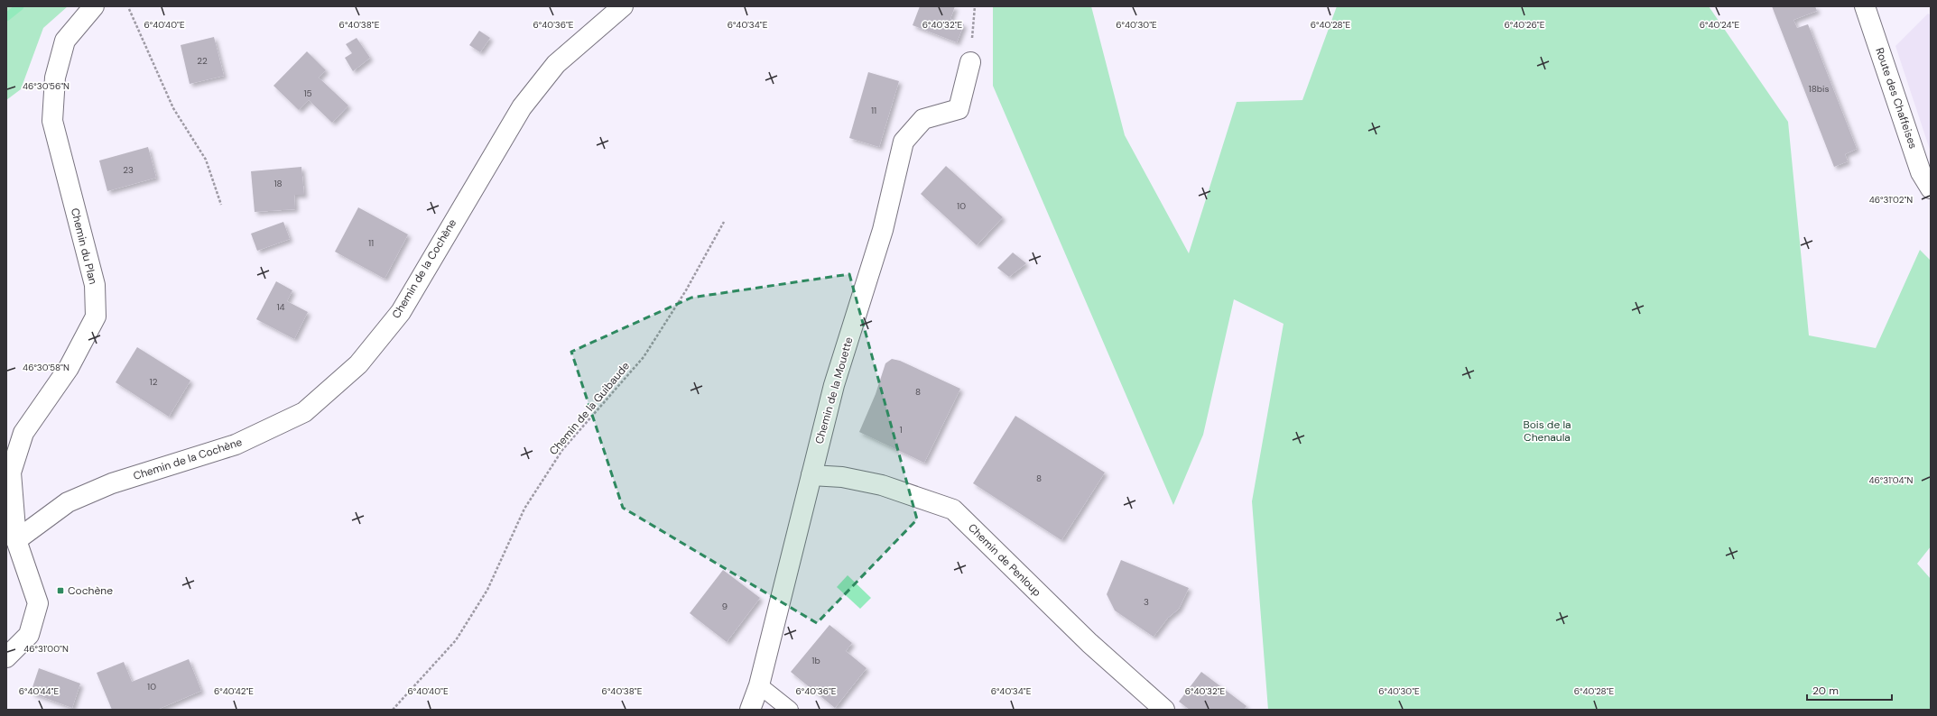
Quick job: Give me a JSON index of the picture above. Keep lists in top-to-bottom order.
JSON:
{
  "streets": {
    "street": [
      "Route des Chaffeises",
      "Chemin du Plan",
      "Chemin de la Cochène",
      "Chemin de la Mouette",
      "Chemin de Penloup"
    ],
    "path": ["Chemin de la Guibaude"]
  },
  "crossings": [
    ["Chemin du Plan", "Chemin de la Cochène"],
    ["Chemin de la Mouette", "Chemin de Penloup"]
  ],
  "parks": ["Bois de la Chenaula"],
  "places": {
    "transit": ["Cochène"]
  },
  "house_numbers": [
    "22",
    "18bis",
    "15",
    "11",
    "23",
    "18",
    "10",
    "11",
    "14",
    "12",
    "8",
    "1",
    "8",
    "3",
    "9",
    "1b",
    "10"
  ],
  "scale_bar": "20 m",
  "coordinates": [
    "6°40'38\"E",
    "6°40'34\"E",
    "6°40'26\"E",
    "6°40'40\"E",
    "6°40'36\"E",
    "6°40'32\"E",
    "6°40'30\"E",
    "6°40'28\"E",
    "6°40'24\"E",
    "46°30'56\"N",
    "46°31'02\"N",
    "46°30'58\"N",
    "46°31'04\"N",
    "46°31'00\"N",
    "6°40'44\"E",
    "6°40'42\"E"
  ]
}
